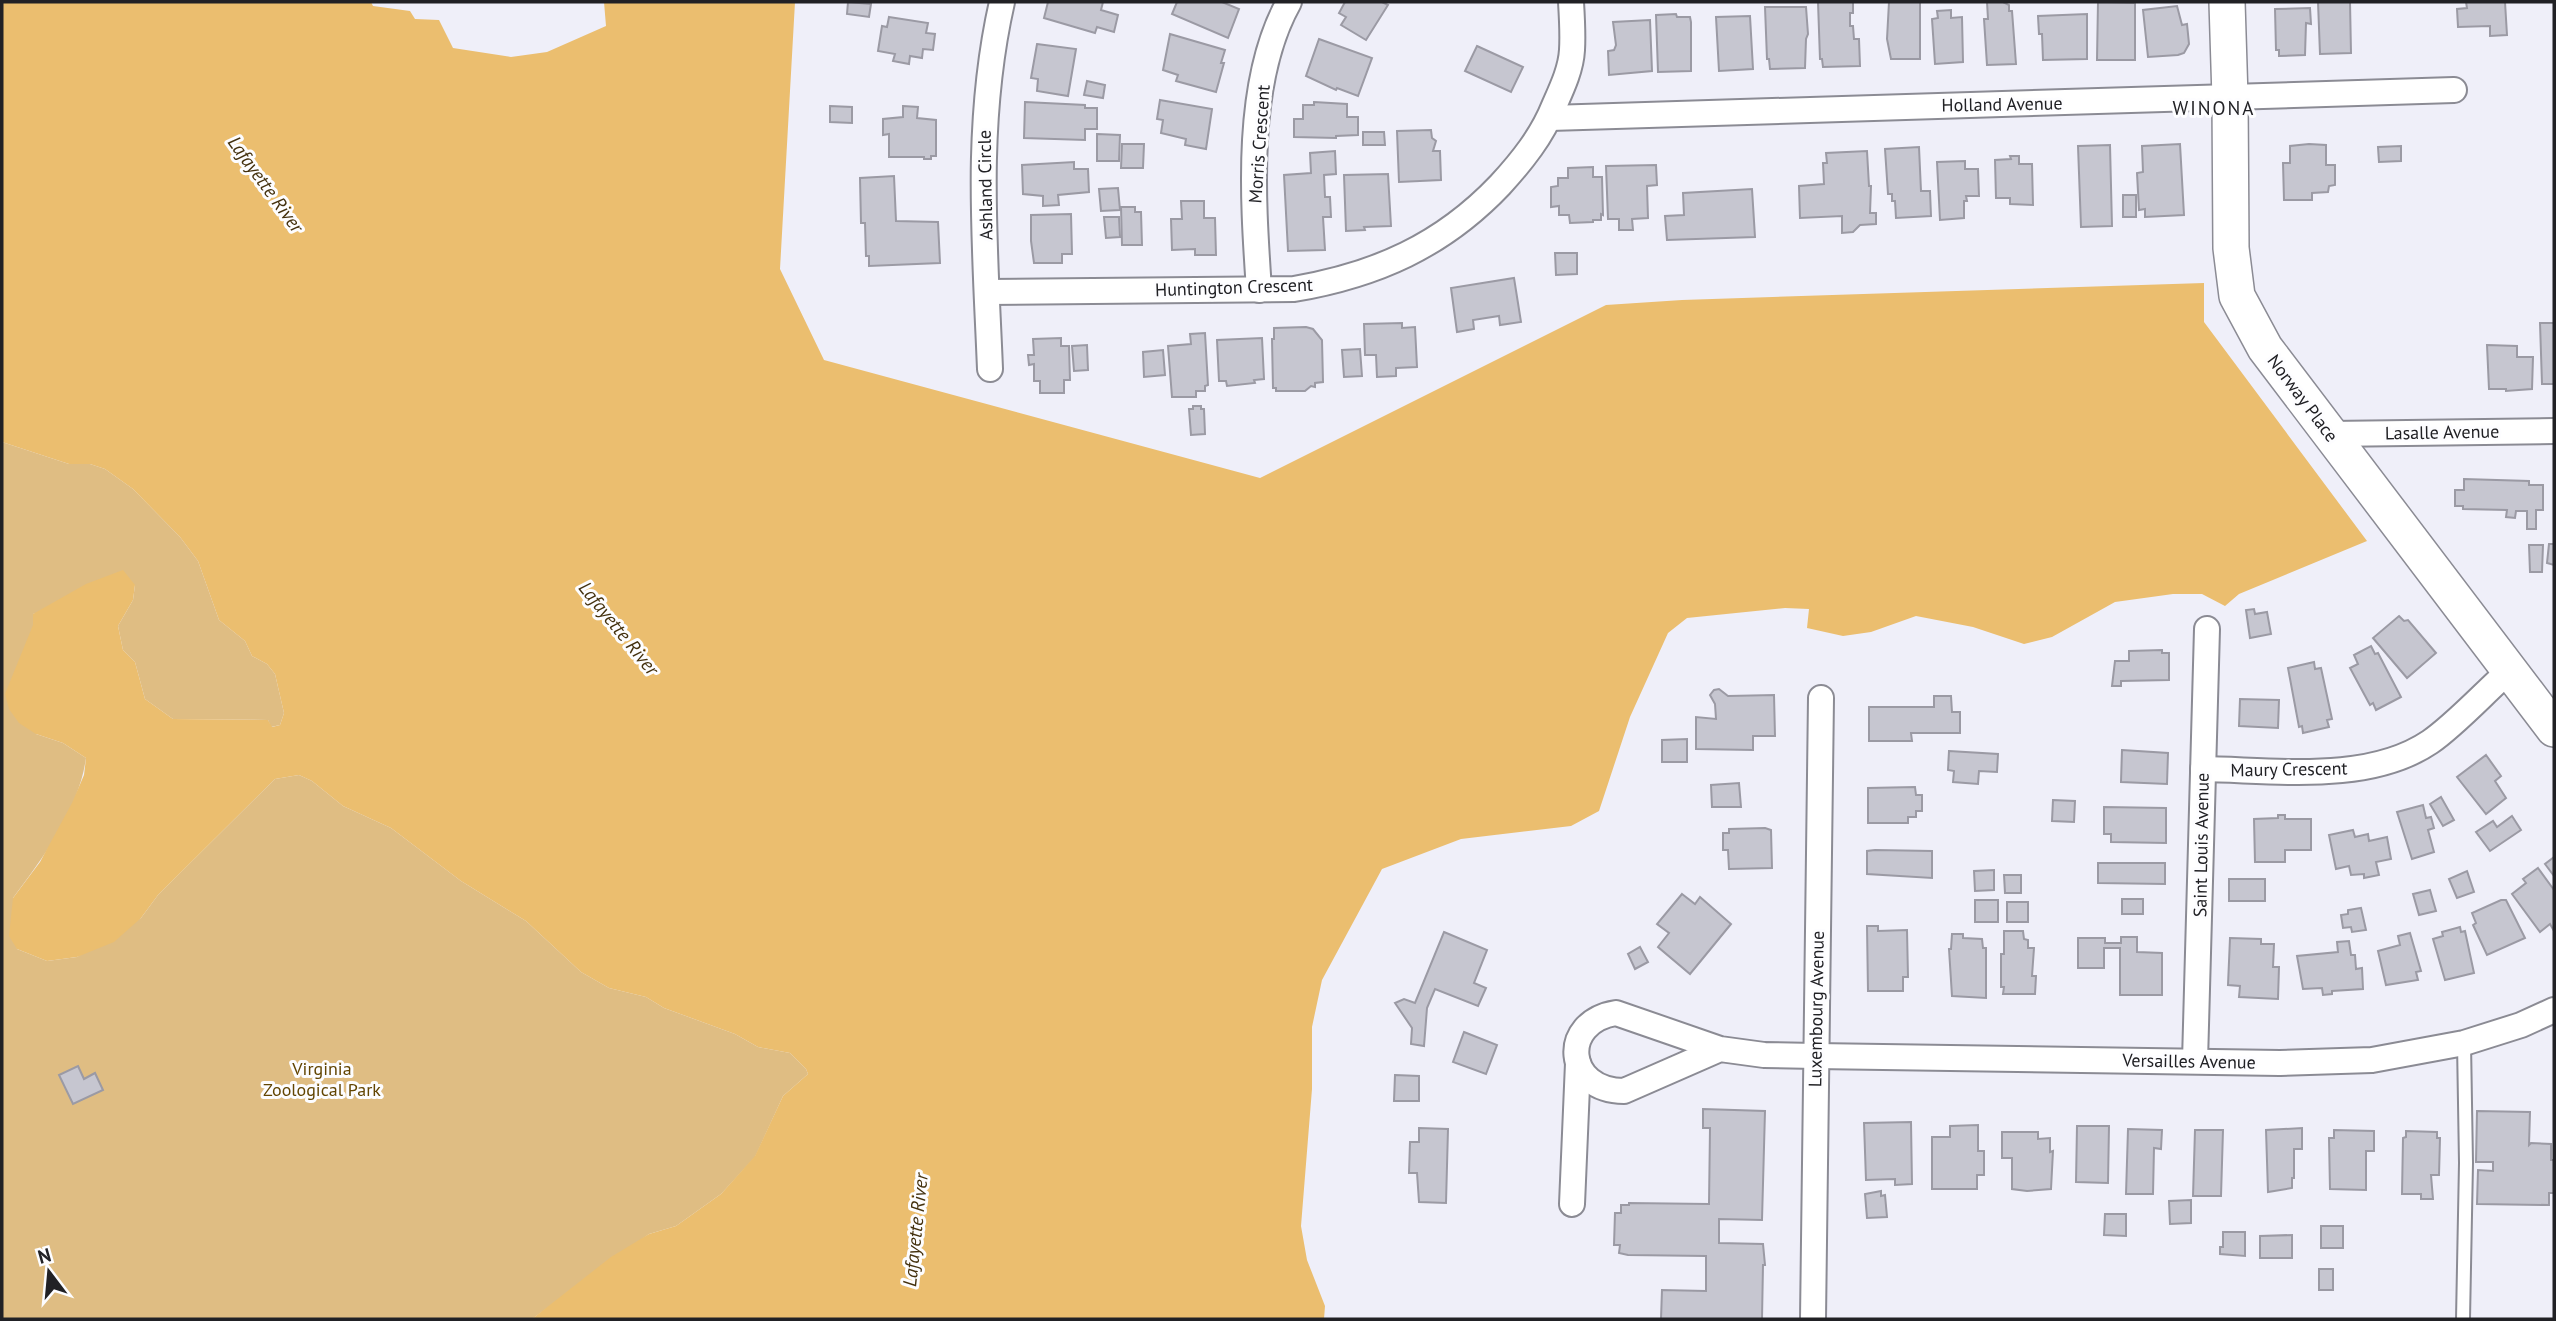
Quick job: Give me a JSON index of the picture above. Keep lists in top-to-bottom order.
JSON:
{
  "streets": {
    "street": [
      "Holland Avenue",
      "Morris Crescent",
      "Ashland Circle",
      "Huntington Crescent",
      "Norway Place",
      "Lasalle Avenue",
      "Maury Crescent",
      "Saint Louis Avenue",
      "Luxembourg Avenue",
      "Versailles Avenue"
    ]
  },
  "crossings": [
    ["Holland Avenue", "Huntington Crescent"],
    ["Holland Avenue", "Norway Place"],
    ["Morris Crescent", "Huntington Crescent"],
    ["Ashland Circle", "Huntington Crescent"],
    ["Norway Place", "Lasalle Avenue"],
    ["Norway Place", "Maury Crescent"],
    ["Maury Crescent", "Saint Louis Avenue"],
    ["Saint Louis Avenue", "Versailles Avenue"],
    ["Luxembourg Avenue", "Versailles Avenue"]
  ],
  "districts": ["WINONA"],
  "water": ["Lafayette River"],
  "parks": ["Virginia Zoological Park"],
  "north": "top"
}
